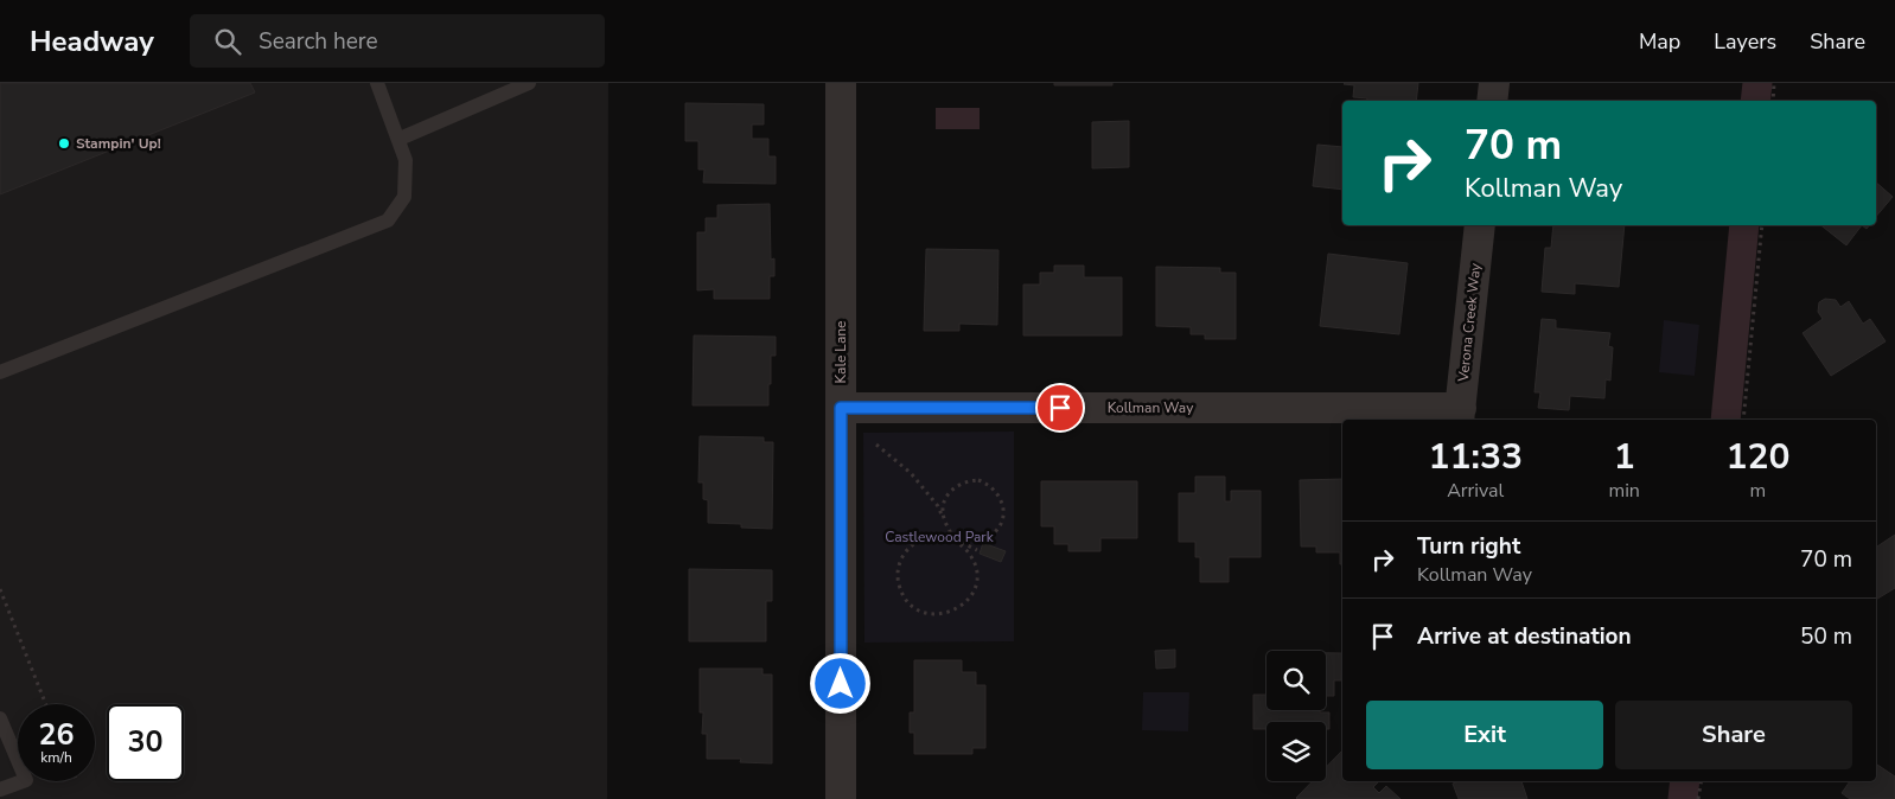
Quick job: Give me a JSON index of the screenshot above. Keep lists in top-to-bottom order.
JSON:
{
  "streets": {
    "street": ["Verona Creek Way", "Kale Lane", "Kollman Way"]
  },
  "crossings": [
    ["Verona Creek Way", "Kollman Way"],
    ["Kale Lane", "Kollman Way"]
  ],
  "parks": ["Castlewood Park"],
  "places": ["Stampin' Up!"],
  "page": {
    "header": "Headway",
    "search": "Search here",
    "nav": ["Map", "Layers", "Share"],
    "turn": ["70 m", "Kollman Way"],
    "eta": [
      "11:33",
      "Arrival",
      "1",
      "min",
      "120",
      "m"
    ],
    "list": [
      {
        "name": "Turn right",
        "note": "Kollman Way",
        "value": "70 m"
      },
      {
        "name": "Arrive at destination",
        "value": "50 m"
      }
    ],
    "buttons": ["Exit", "Share"],
    "speed": "26 km/h",
    "limit": "30"
  }
}
